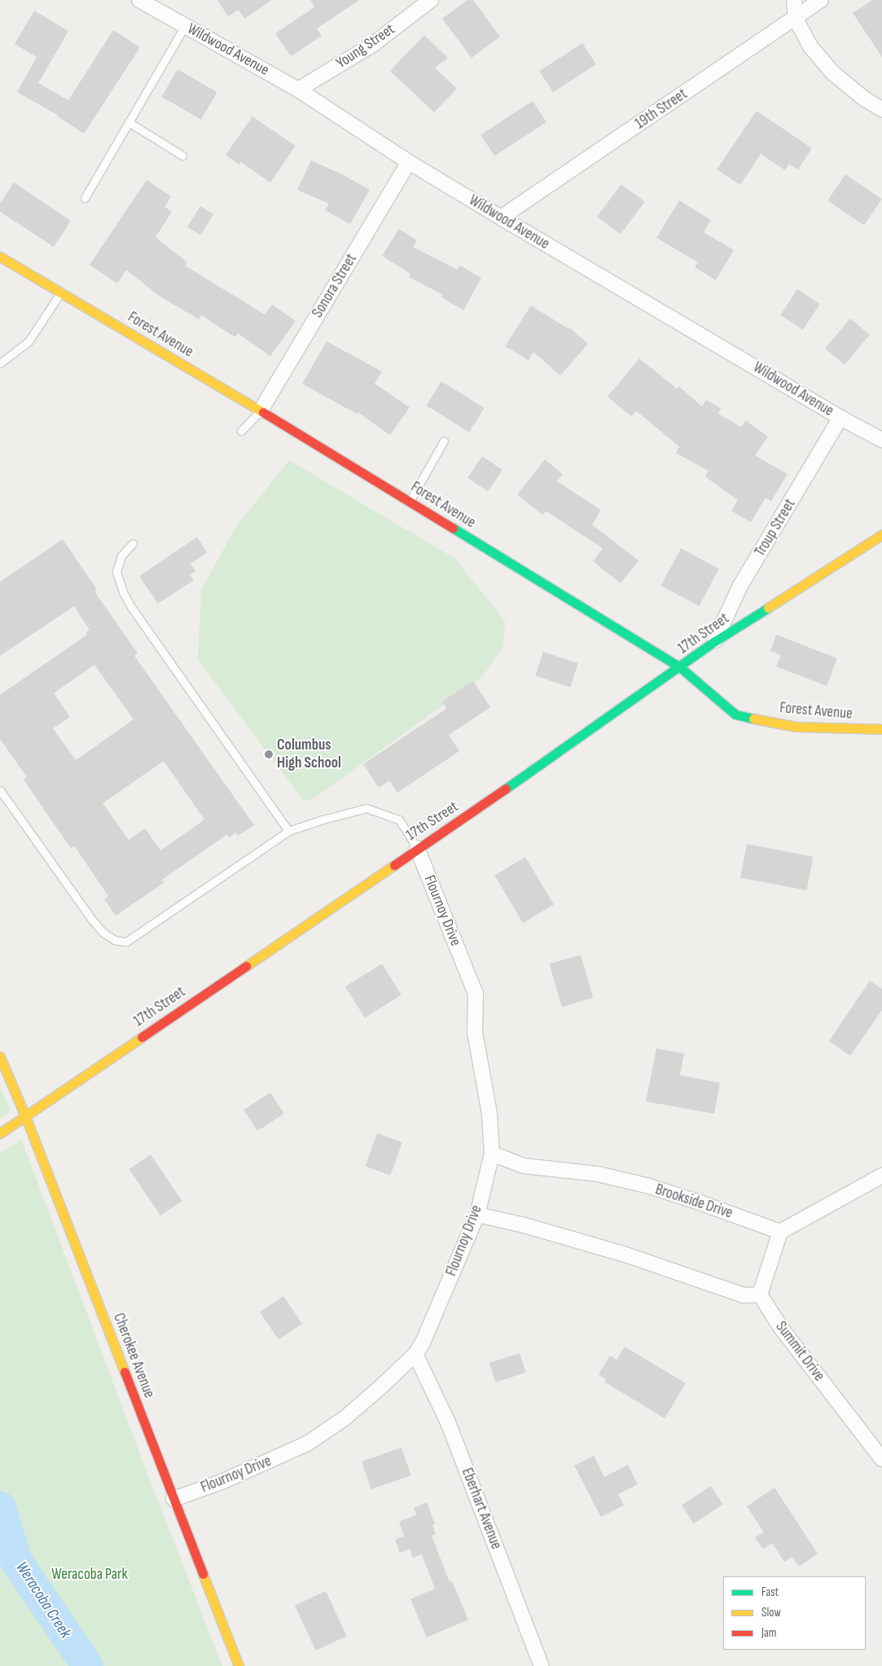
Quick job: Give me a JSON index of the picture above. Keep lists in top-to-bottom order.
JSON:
{
  "streets": {
    "street": [
      "Young Street",
      "Wildwood Avenue",
      "19th Street",
      "Sonora Street",
      "Forest Avenue",
      "Troup Street",
      "17th Street",
      "Flournoy Drive",
      "Brookside Drive",
      "Summit Drive",
      "Cherokee Avenue",
      "Eberhart Avenue"
    ]
  },
  "crossings": [
    ["Young Street", "Wildwood Avenue"],
    ["Wildwood Avenue", "19th Street"],
    ["Wildwood Avenue", "Sonora Street"],
    ["Wildwood Avenue", "Troup Street"],
    ["Sonora Street", "Forest Avenue"],
    ["Forest Avenue", "17th Street"],
    ["Troup Street", "17th Street"],
    ["17th Street", "Flournoy Drive"],
    ["17th Street", "Cherokee Avenue"],
    ["Flournoy Drive", "Brookside Drive"],
    ["Flournoy Drive", "Cherokee Avenue"],
    ["Flournoy Drive", "Eberhart Avenue"]
  ],
  "water": ["Weracoba Creek"],
  "parks": ["Weracoba Park"],
  "places": ["Columbus High School"],
  "legend": ["Fast", "Slow", "Jam"]
}
